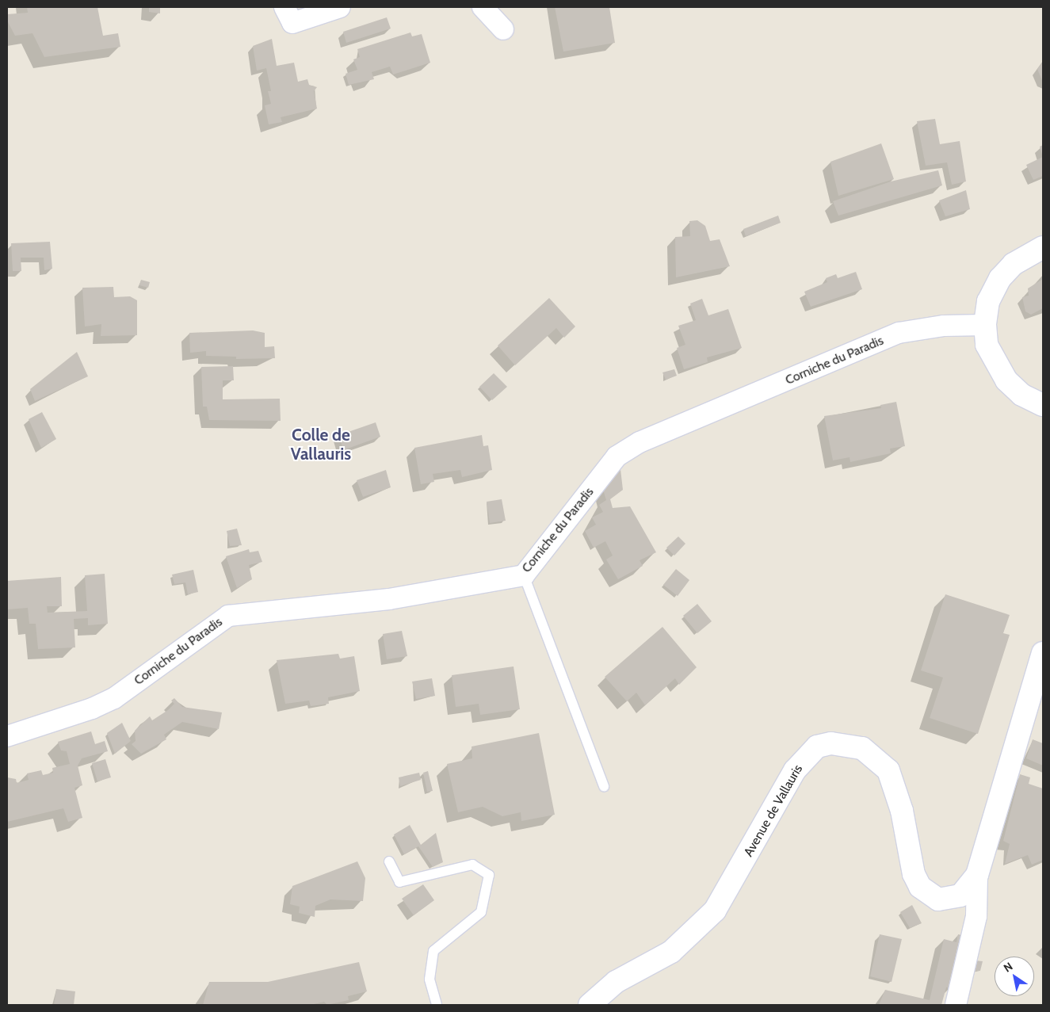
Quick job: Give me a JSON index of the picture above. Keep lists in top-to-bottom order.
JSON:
{
  "streets": {
    "main road": ["Avenue de Vallauris"],
    "street": ["Corniche du Paradis"]
  },
  "districts": ["Colle de Vallauris"],
  "north": "top left"
}
